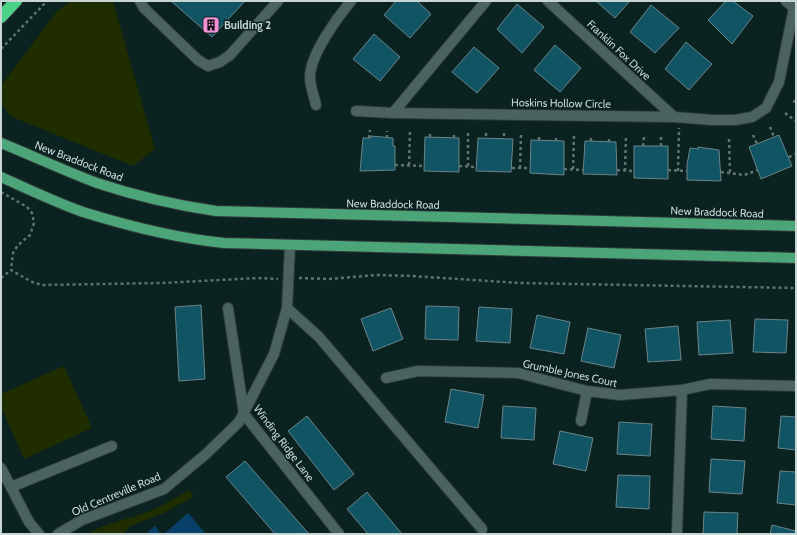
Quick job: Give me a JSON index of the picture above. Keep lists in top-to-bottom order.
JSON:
{
  "streets": {
    "main road": ["New Braddock Road"],
    "street": [
      "Franklin Fox Drive",
      "Hoskins Hollow Circle",
      "Grumble Jones Court",
      "Winding Ridge Lane",
      "Old Centreville Road"
    ]
  },
  "crossings": [
    ["Franklin Fox Drive", "Hoskins Hollow Circle"],
    ["Winding Ridge Lane", "Old Centreville Road"]
  ],
  "places": {
    "building": ["Building 2"]
  }
}
